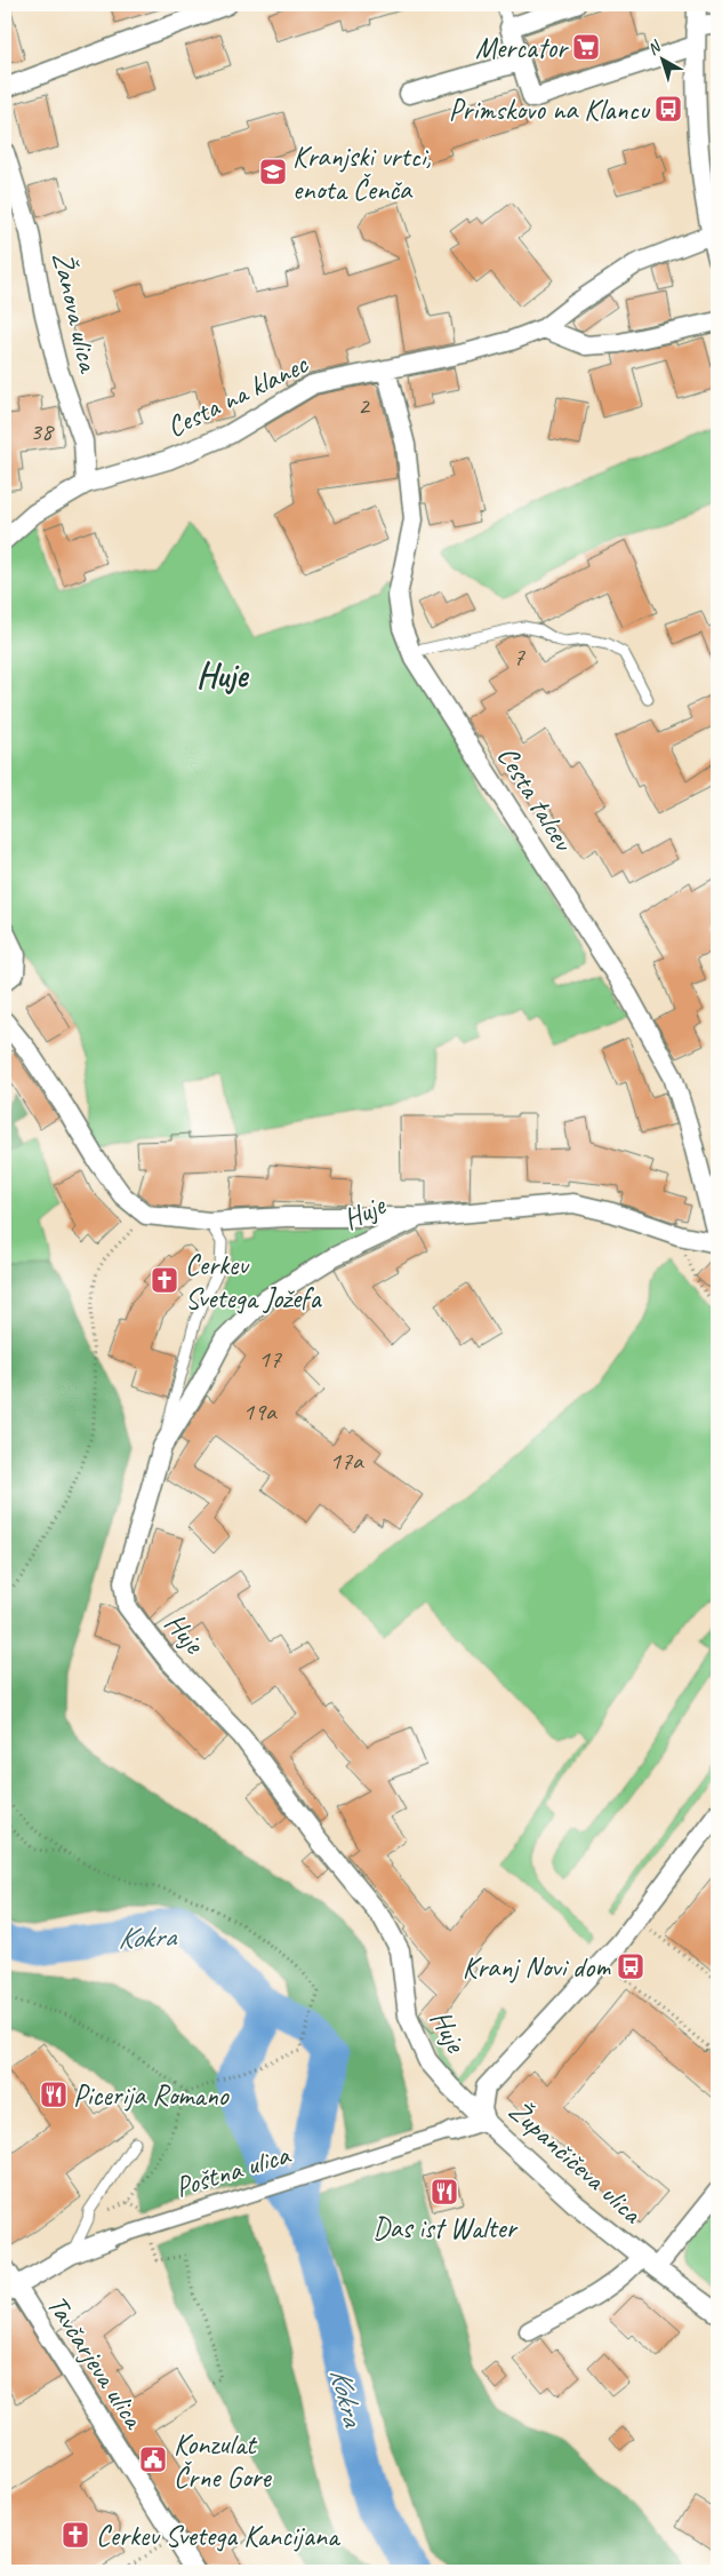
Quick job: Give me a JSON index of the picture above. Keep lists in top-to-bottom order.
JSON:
{
  "streets": {
    "street": [
      "Žanova ulica",
      "Cesta na klanec",
      "Cesta talcev",
      "Huje",
      "Župančičeva ulica",
      "Poštna ulica",
      "Tavčarjeva ulica"
    ]
  },
  "crossings": [
    ["Žanova ulica", "Cesta na klanec"],
    ["Cesta na klanec", "Cesta talcev"],
    ["Cesta talcev", "Huje"],
    ["Huje", "Župančičeva ulica"],
    ["Huje", "Poštna ulica"],
    ["Župančičeva ulica", "Poštna ulica"],
    ["Poštna ulica", "Tavčarjeva ulica"]
  ],
  "districts": ["Huje"],
  "water": ["Kokra"],
  "places": {
    "supermarket": ["Mercator"],
    "bus stop": ["Primskovo na Klancu", "Kranj Novi dom"],
    "school or university": ["Kranjski vrtci, enota Čenča"],
    "church": ["Cerkev Svetega Jožefa", "Cerkev Svetega Kancijana"],
    "restaurant": ["Picerija Romano", "Das ist Walter"],
    "public building": ["Konzulat Črne Gore"]
  },
  "house_numbers": [
    "2",
    "38",
    "7",
    "17",
    "19a",
    "17a"
  ],
  "north": "top left"
}
